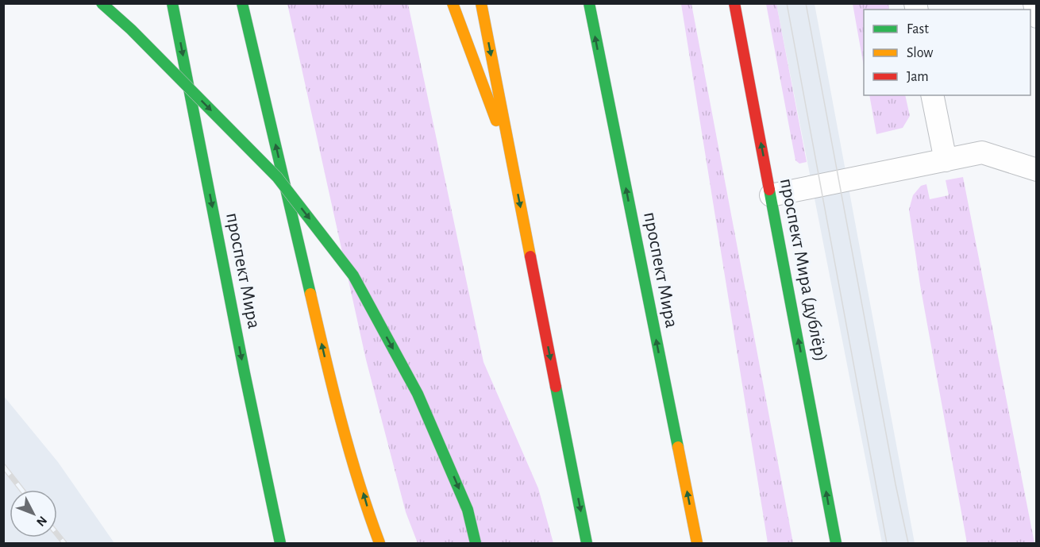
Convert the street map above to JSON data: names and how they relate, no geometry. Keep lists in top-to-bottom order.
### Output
{
  "streets": {
    "main road": ["проспект Мира", "проспект Мира (дублёр)"]
  },
  "one_way": ["проспект Мира (дублёр)"],
  "legend": ["Fast", "Slow", "Jam"],
  "north": "bottom right"
}
